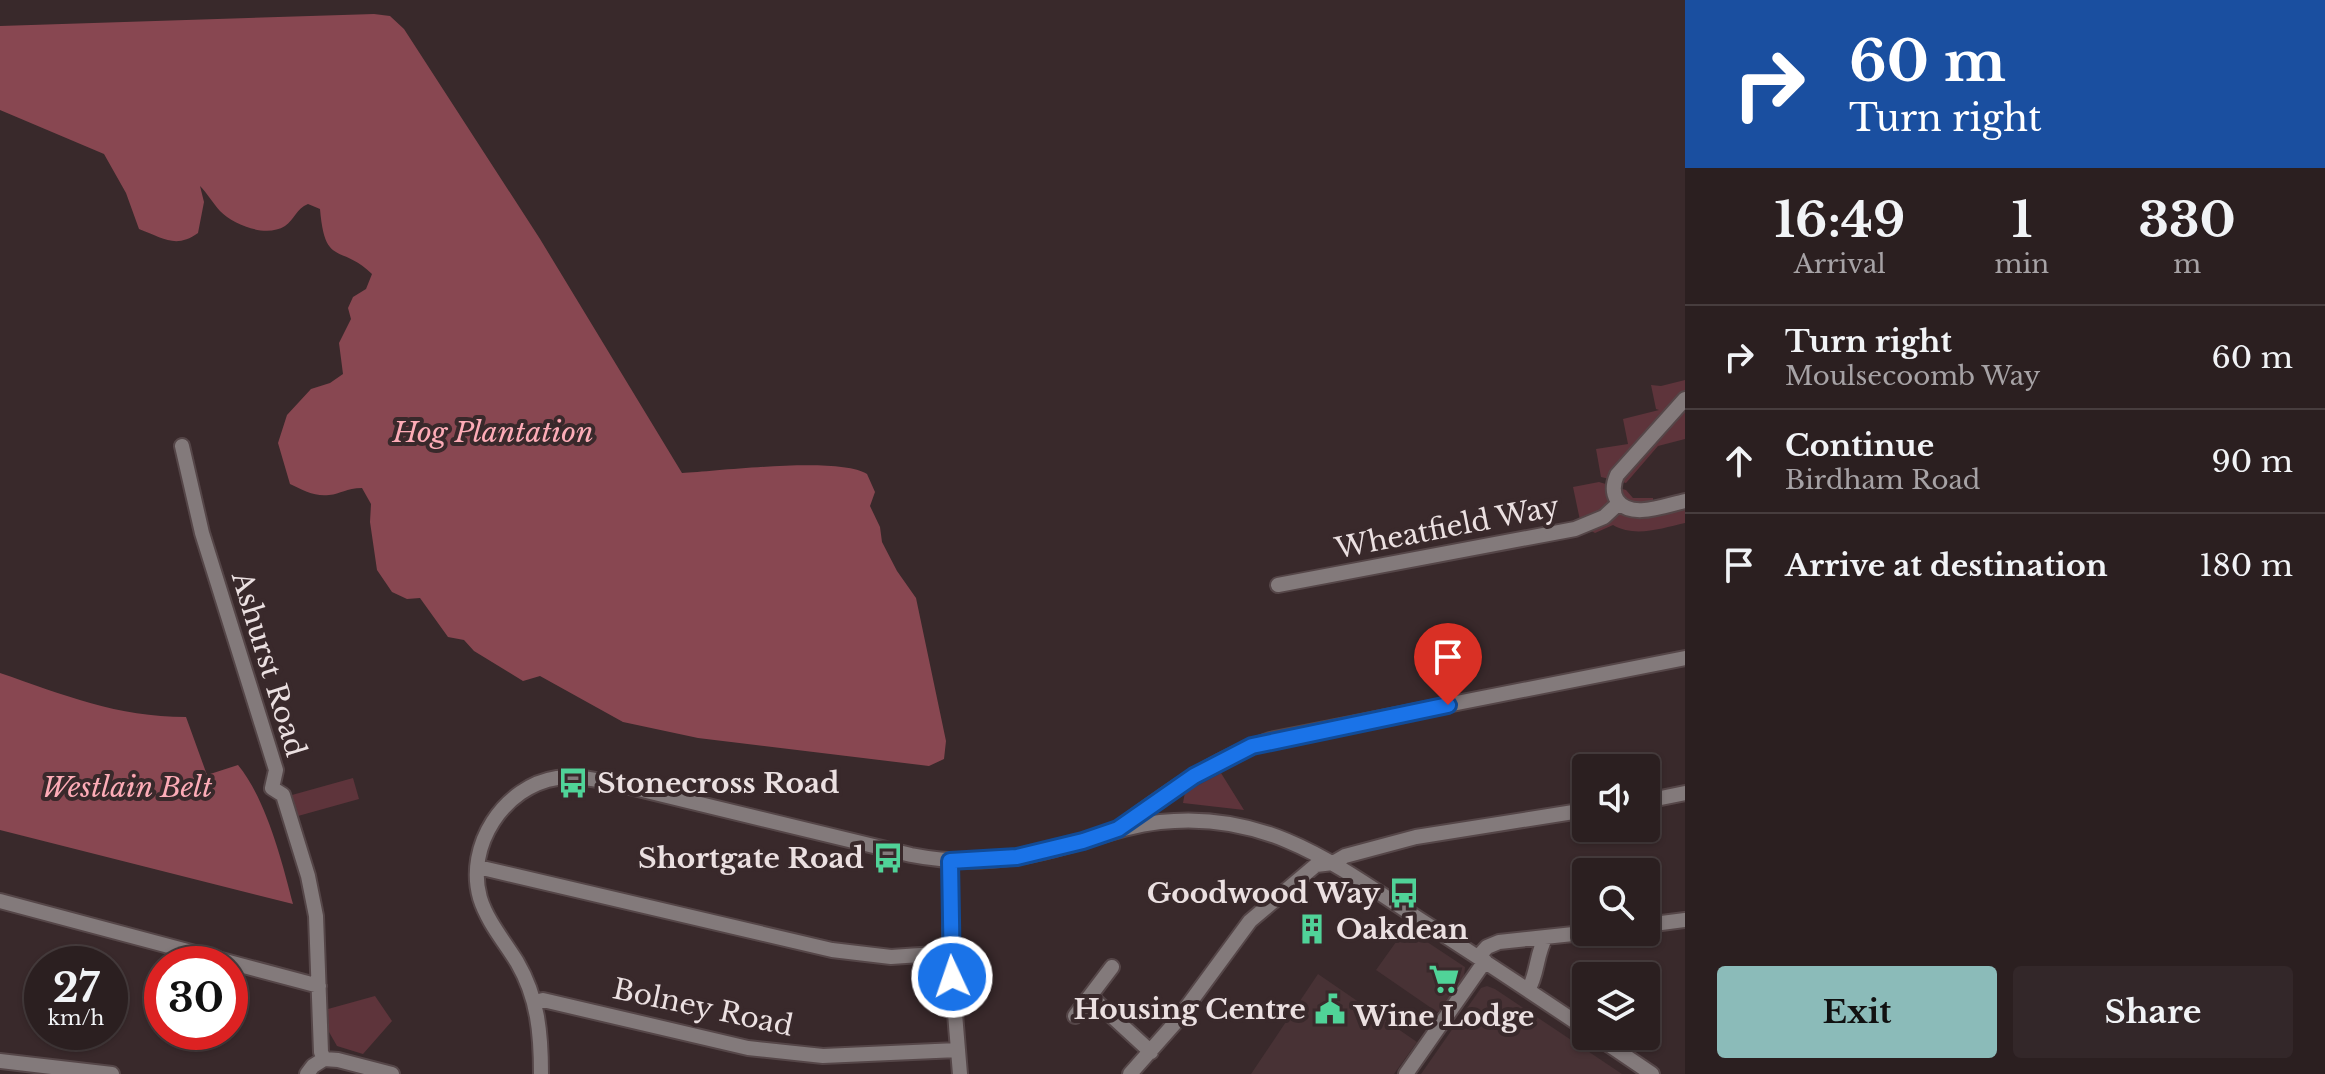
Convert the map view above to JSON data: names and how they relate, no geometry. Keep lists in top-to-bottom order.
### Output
{
  "streets": {
    "street": ["Wheatfield Way", "Ashurst Road", "Bolney Road"]
  },
  "parks": ["Hog Plantation", "Westlain Belt"],
  "places": {
    "bus stop": ["Stonecross Road", "Shortgate Road", "Goodwood Way"],
    "building": ["Oakdean"],
    "supermarket": ["Wine Lodge"],
    "public building": ["Housing Centre"]
  },
  "page": {
    "turn": ["60 m", "Turn right"],
    "eta": [
      "16:49",
      "Arrival",
      "1",
      "min",
      "330",
      "m"
    ],
    "list": [
      {
        "name": "Turn right",
        "note": "Moulsecoomb Way",
        "value": "60 m"
      },
      {
        "name": "Continue",
        "note": "Birdham Road",
        "value": "90 m"
      },
      {
        "name": "Arrive at destination",
        "value": "180 m"
      }
    ],
    "speed": "27 km/h",
    "limit": "30",
    "buttons": ["Exit", "Share"]
  }
}
